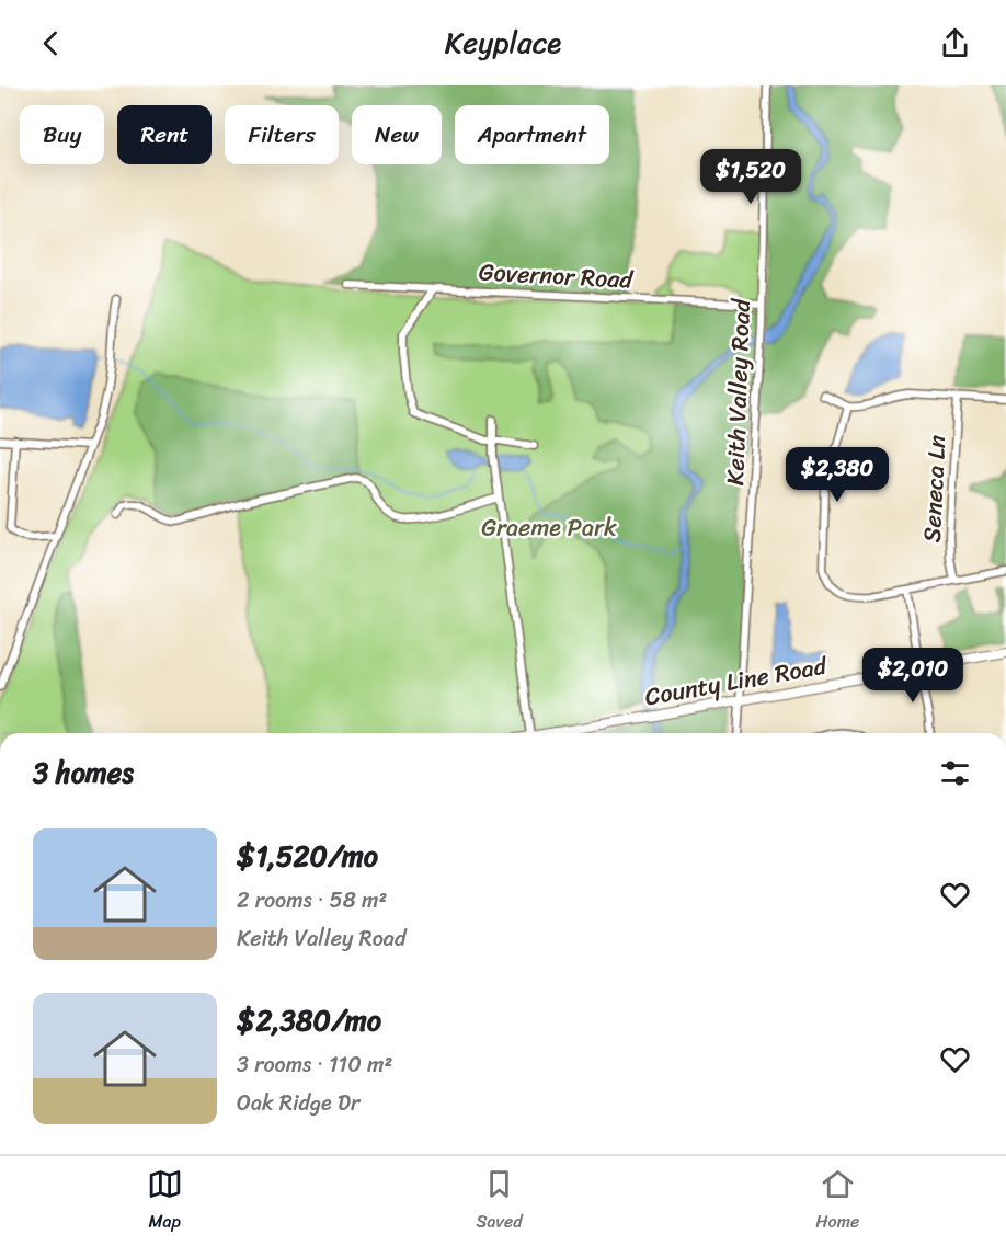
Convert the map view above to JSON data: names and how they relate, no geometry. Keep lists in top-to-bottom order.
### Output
{
  "streets": {
    "main road": ["County Line Road"],
    "street": ["Governor Road", "Keith Valley Road", "Seneca Ln"]
  },
  "crossings": [
    ["Governor Road", "Keith Valley Road"],
    ["Keith Valley Road", "County Line Road"]
  ],
  "parks": ["Graeme Park"],
  "page": {
    "header": "Keyplace",
    "chip": [
      "Buy",
      "Rent",
      "Filters",
      "New",
      "Apartment"
    ],
    "price": ["$1,520", "$2,380", "$2,010"],
    "heading": "3 homes",
    "list": [
      {
        "name": "$1,520/mo",
        "note": "2 rooms · 58 m² · Keith Valley Road"
      },
      {
        "name": "$2,380/mo",
        "note": "3 rooms · 110 m² · Oak Ridge Dr"
      }
    ],
    "tabs": ["Map", "Saved", "Home"]
  }
}
